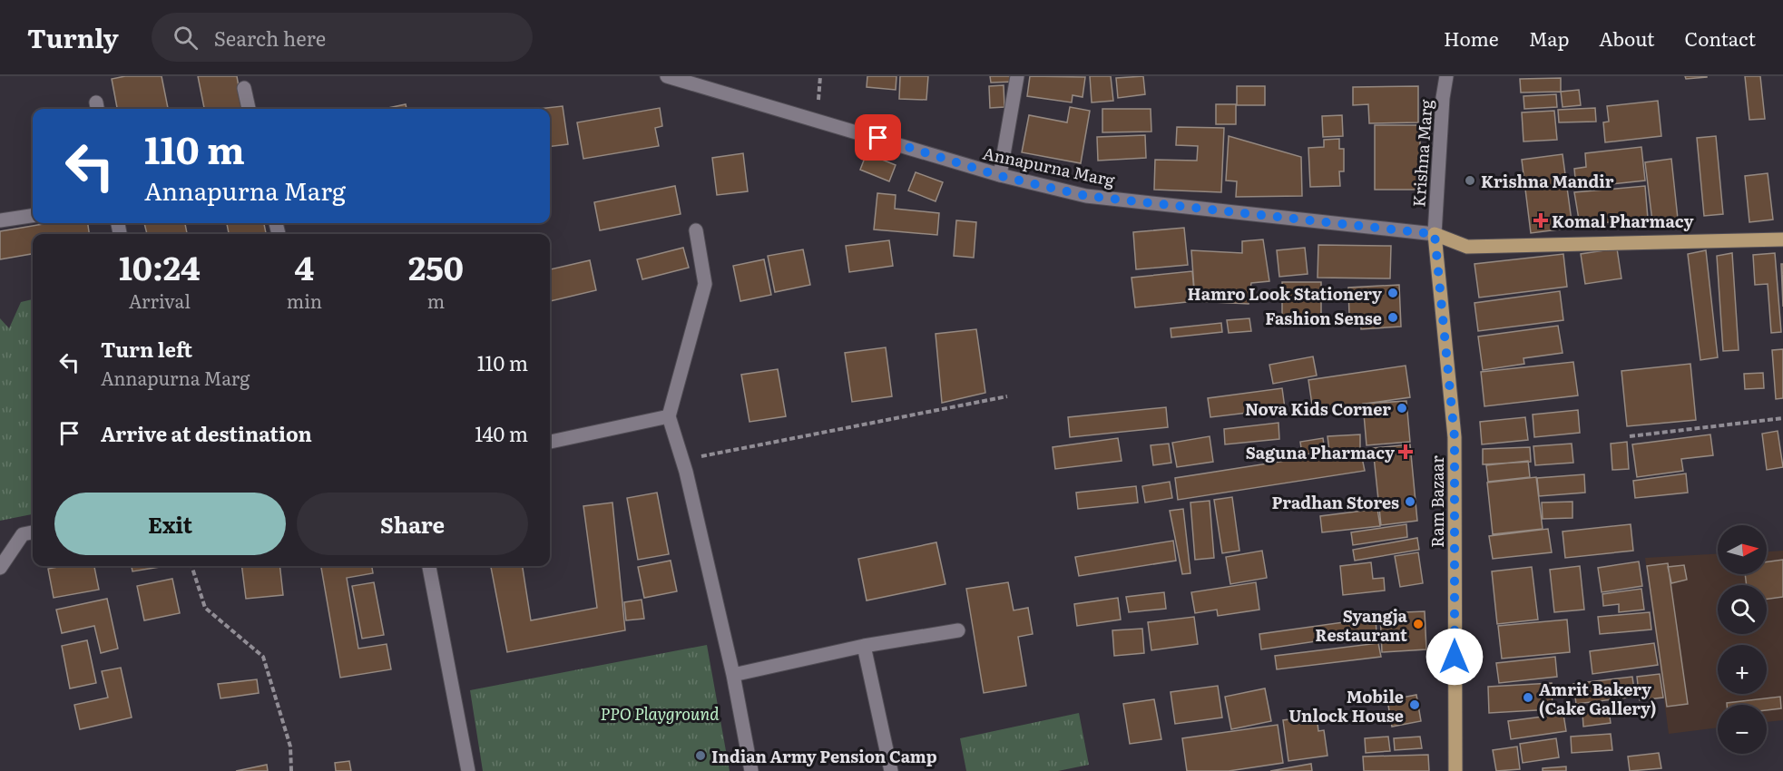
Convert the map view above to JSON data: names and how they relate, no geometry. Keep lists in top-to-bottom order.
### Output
{
  "streets": {
    "main road": ["Krishna Marg", "Annapurna Marg", "Ram Bazaar"]
  },
  "crossings": [
    ["Krishna Marg", "Annapurna Marg"],
    ["Krishna Marg", "Ram Bazaar"],
    ["Annapurna Marg", "Ram Bazaar"]
  ],
  "parks": ["PPO Playground"],
  "places": {
    "other": [
      "Krishna Mandir",
      "Hamro Look Stationery",
      "Fashion Sense",
      "Nova Kids Corner",
      "Pradhan Stores",
      "Syangja Restaurant",
      "Amrit Bakery (Cake Gallery)",
      "Mobile Unlock House",
      "Indian Army Pension Camp"
    ],
    "health": ["Komal Pharmacy", "Saguna Pharmacy"]
  },
  "north": "right",
  "page": {
    "header": "Turnly",
    "search": "Search here",
    "nav": [
      "Home",
      "Map",
      "About",
      "Contact"
    ],
    "turn": ["110 m", "Annapurna Marg"],
    "eta": [
      "10:24",
      "Arrival",
      "4",
      "min",
      "250",
      "m"
    ],
    "list": [
      {
        "name": "Turn left",
        "note": "Annapurna Marg",
        "value": "110 m"
      },
      {
        "name": "Arrive at destination",
        "value": "140 m"
      }
    ],
    "buttons": ["Exit", "Share"],
    "map_buttons": ["+", "−"]
  }
}
